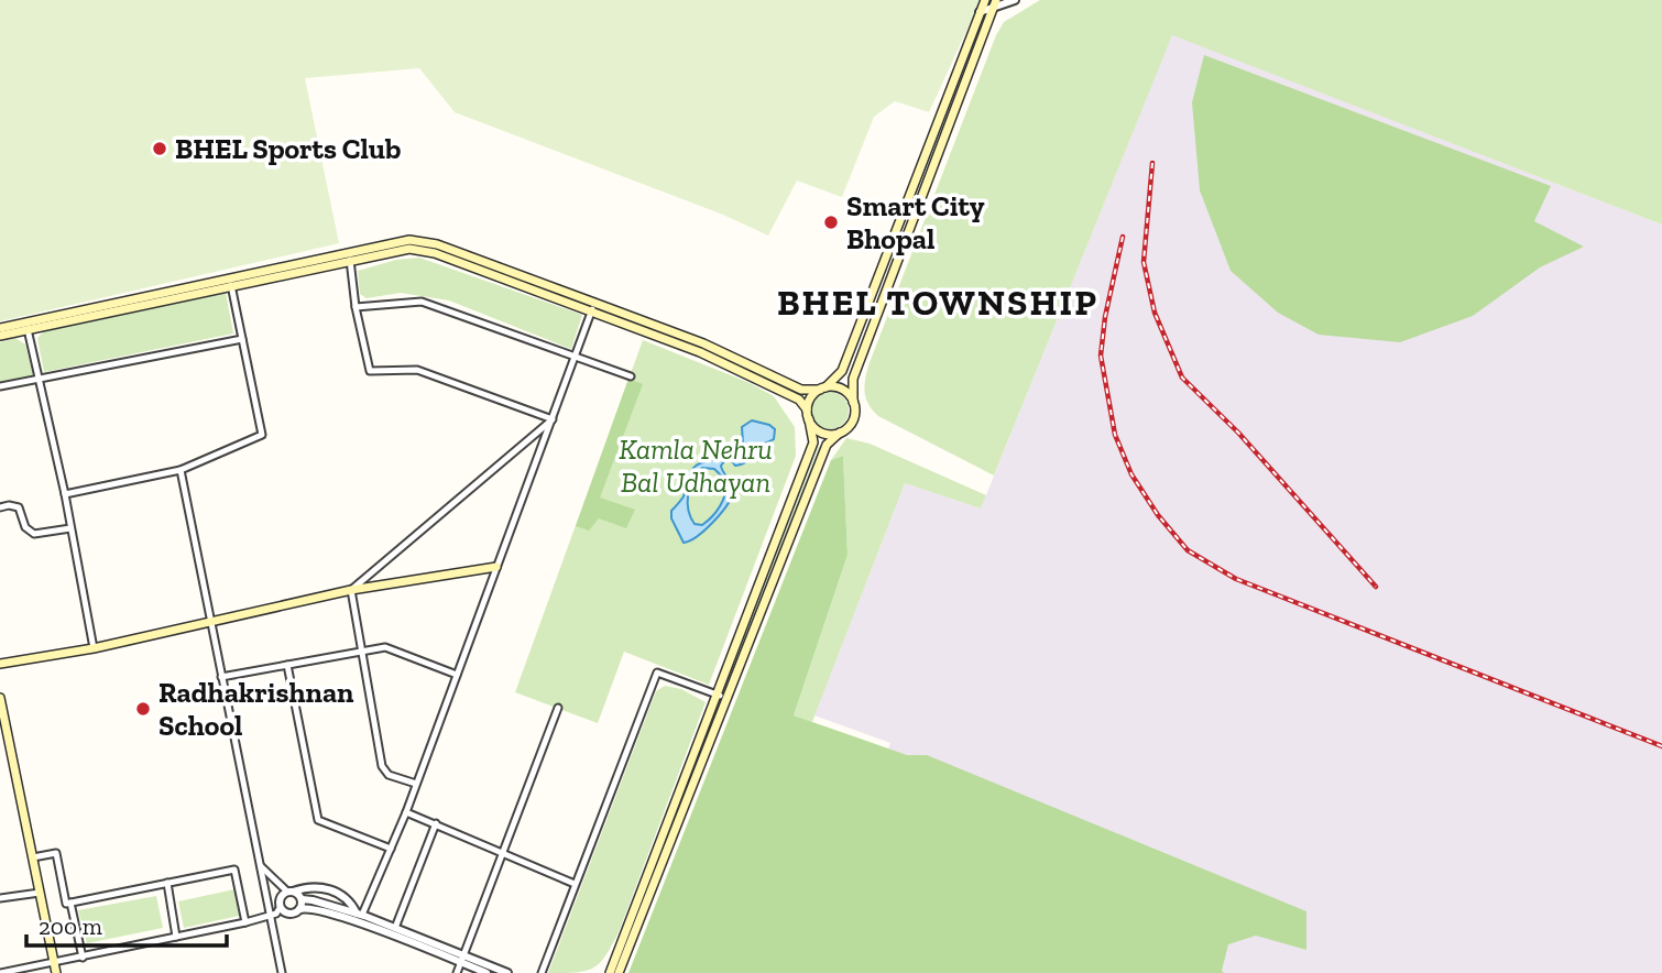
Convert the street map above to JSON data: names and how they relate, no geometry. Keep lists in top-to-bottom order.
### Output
{
  "districts": ["BHEL TOWNSHIP"],
  "parks": ["Kamla Nehru Bal Udhayan"],
  "places": ["BHEL Sports Club", "Smart City Bhopal", "Radhakrishnan School"],
  "scale_bar": "200 m"
}
